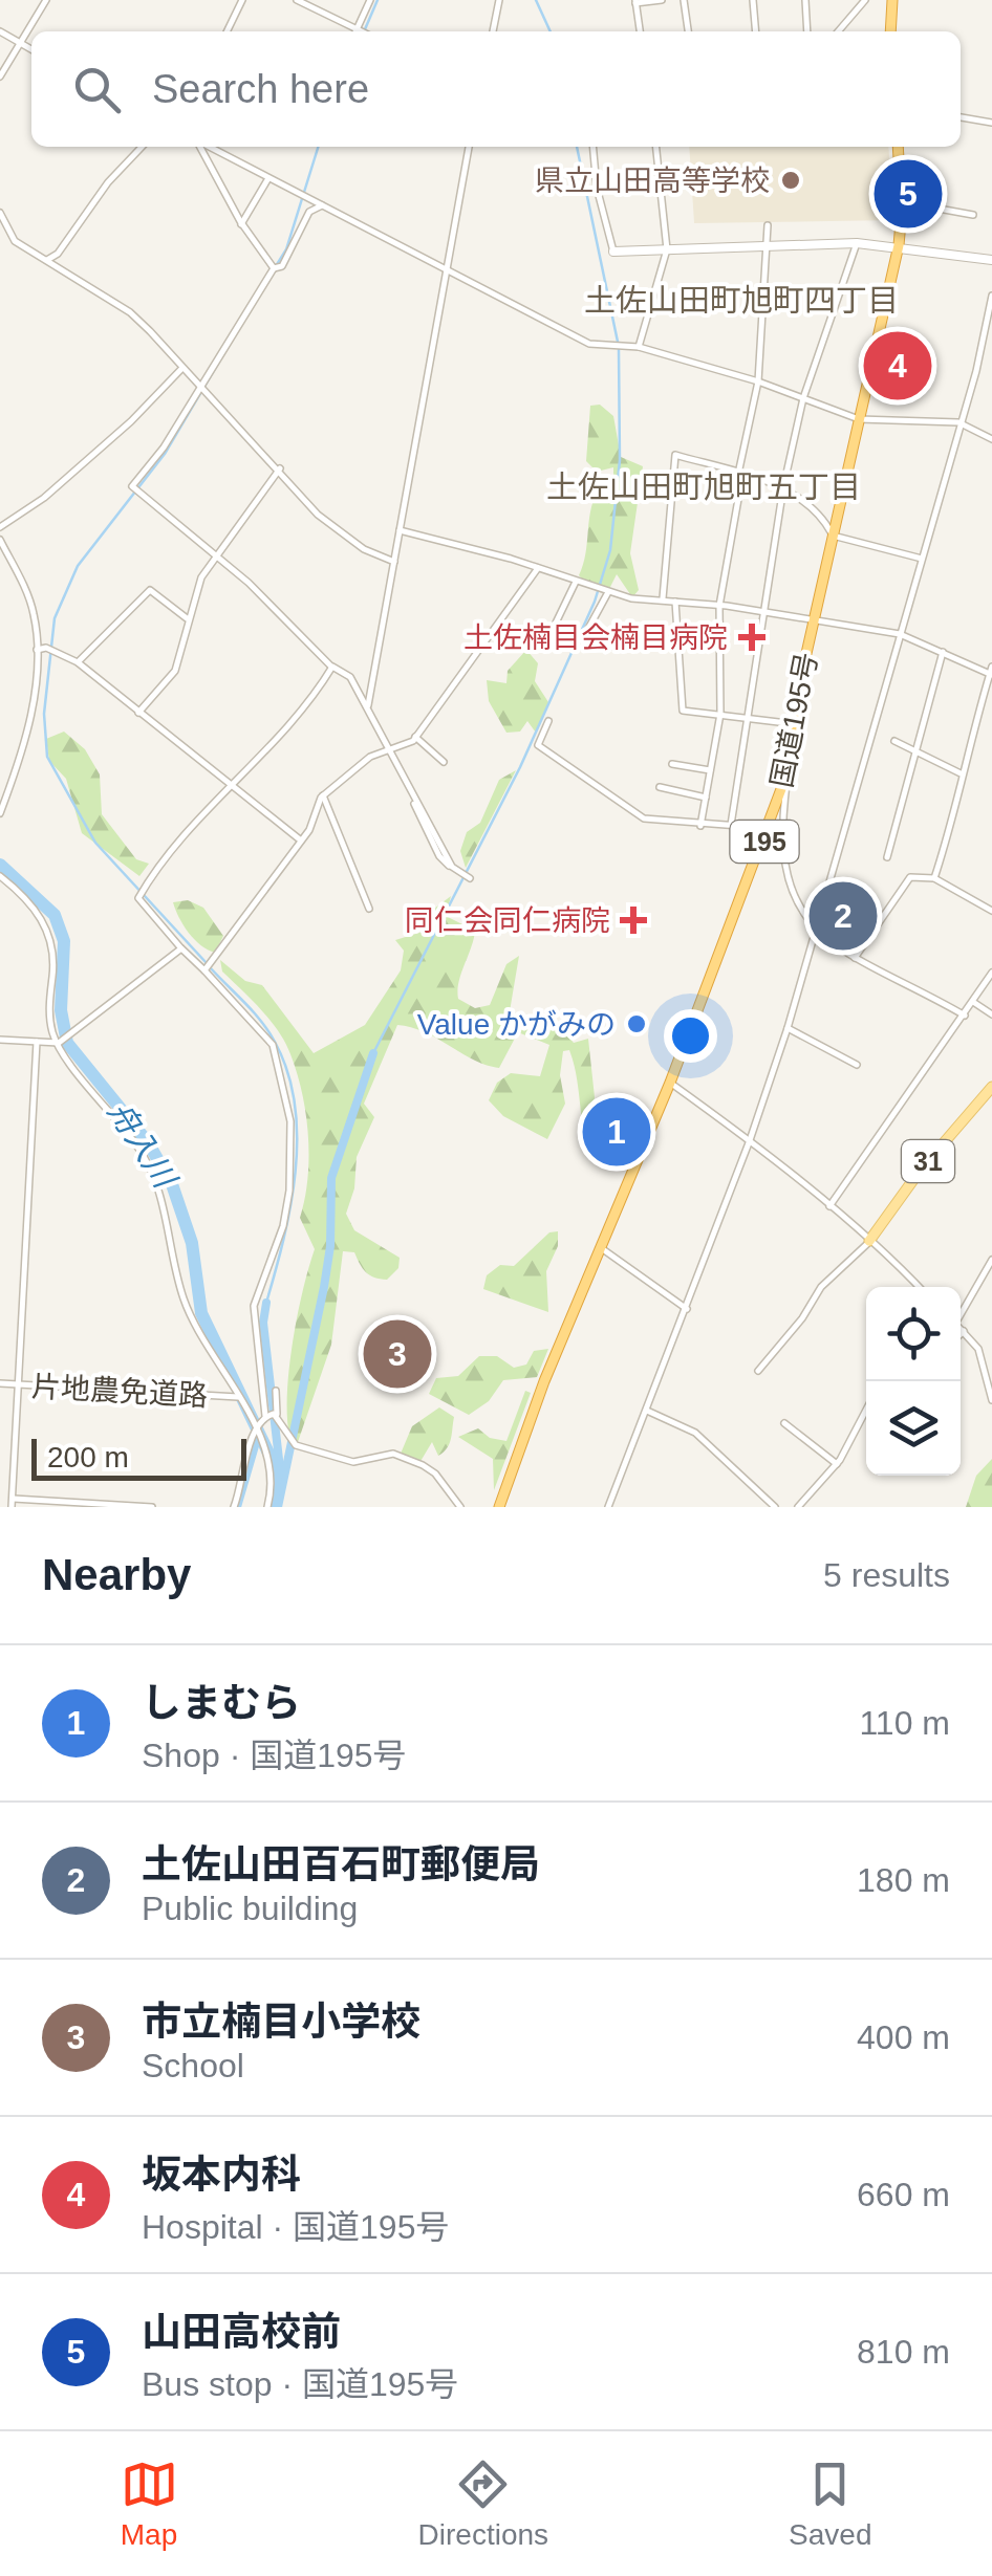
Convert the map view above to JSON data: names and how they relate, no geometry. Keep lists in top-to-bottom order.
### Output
{
  "streets": {
    "highway": ["国道195号", "195"],
    "main road": ["31"],
    "street": ["片地農免道路"]
  },
  "districts": ["土佐山田町旭町四丁目", "土佐山田町旭町五丁目"],
  "water": ["舟入川"],
  "places": {
    "other": ["県立山田高等学校", "Value かがみの"],
    "health": ["土佐楠目会楠目病院", "同仁会同仁病院"]
  },
  "scale_bar": "200 m",
  "page": {
    "search": "Search here",
    "pins": [
      "5",
      "4",
      "2",
      "1",
      "3"
    ],
    "scale": "200 m",
    "heading": ["Nearby", "5 results"],
    "list": [
      {
        "mark": "1",
        "name": "しまむら",
        "note": "Shop · 国道195号",
        "value": "110 m"
      },
      {
        "mark": "2",
        "name": "土佐山田百石町郵便局",
        "note": "Public building",
        "value": "180 m"
      },
      {
        "mark": "3",
        "name": "市立楠目小学校",
        "note": "School",
        "value": "400 m"
      },
      {
        "mark": "4",
        "name": "坂本内科",
        "note": "Hospital · 国道195号",
        "value": "660 m"
      },
      {
        "mark": "5",
        "name": "山田高校前",
        "note": "Bus stop · 国道195号",
        "value": "810 m"
      }
    ],
    "nav": ["Map", "Directions", "Saved"]
  }
}
